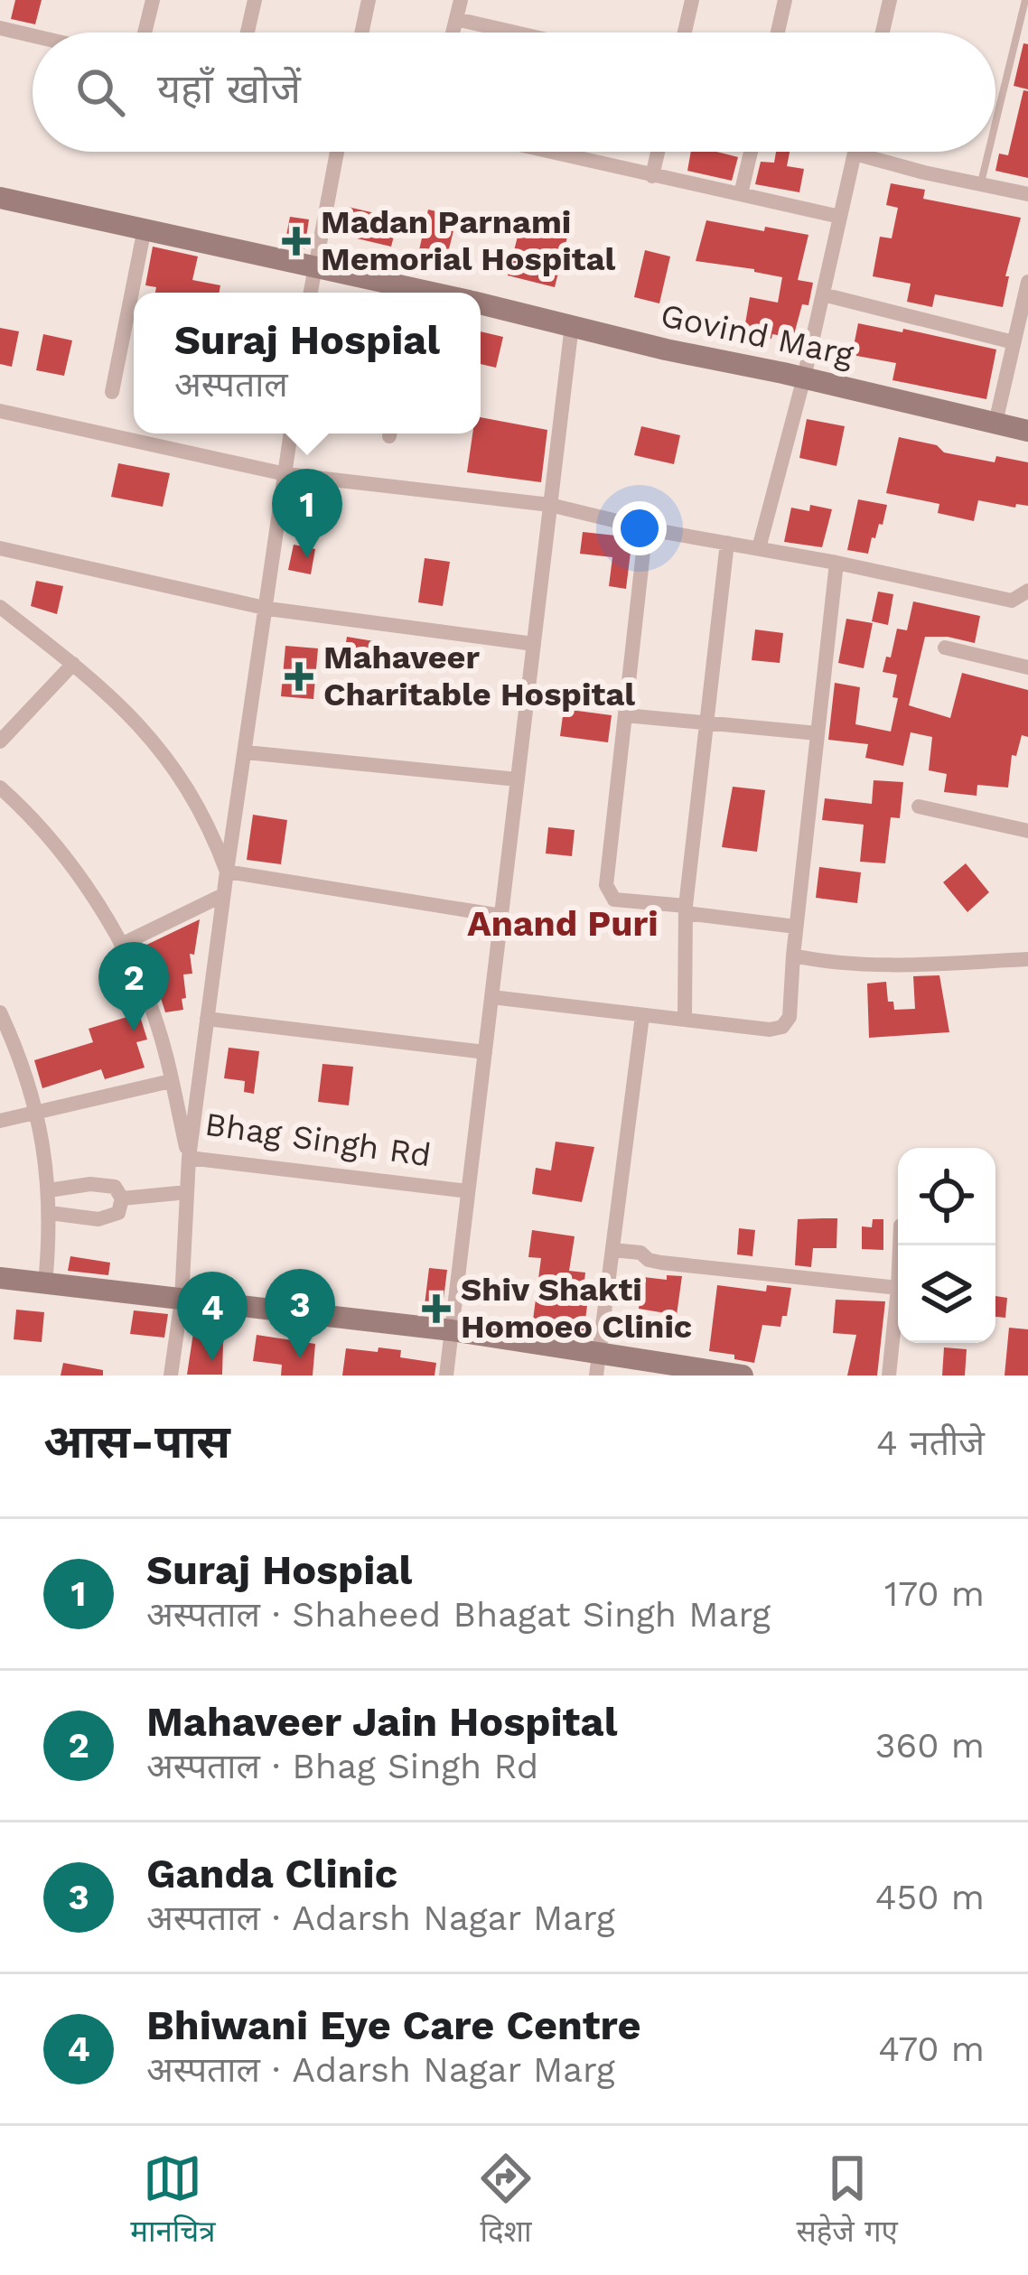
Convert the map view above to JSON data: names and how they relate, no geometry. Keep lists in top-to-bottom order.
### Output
{
  "streets": {
    "street": ["Govind Marg", "Bhag Singh Rd"]
  },
  "districts": ["Anand Puri"],
  "places": {
    "health": ["Madan Parnami Memorial Hospital", "Mahaveer Charitable Hospital", "Shiv Shakti Homoeo Clinic"]
  },
  "page": {
    "search": "यहाँ खोजें",
    "popup": ["Suraj Hospial", "अस्पताल"],
    "pins": [
      "1",
      "2",
      "3",
      "4"
    ],
    "heading": ["आस-पास", "4 नतीजे"],
    "list": [
      {
        "mark": "1",
        "name": "Suraj Hospial",
        "note": "अस्पताल · Shaheed Bhagat Singh Marg",
        "value": "170 m"
      },
      {
        "mark": "2",
        "name": "Mahaveer Jain Hospital",
        "note": "अस्पताल · Bhag Singh Rd",
        "value": "360 m"
      },
      {
        "mark": "3",
        "name": "Ganda Clinic",
        "note": "अस्पताल · Adarsh Nagar Marg",
        "value": "450 m"
      },
      {
        "mark": "4",
        "name": "Bhiwani Eye Care Centre",
        "note": "अस्पताल · Adarsh Nagar Marg",
        "value": "470 m"
      }
    ],
    "nav": ["मानचित्र", "दिशा", "सहेजे गए"]
  }
}
